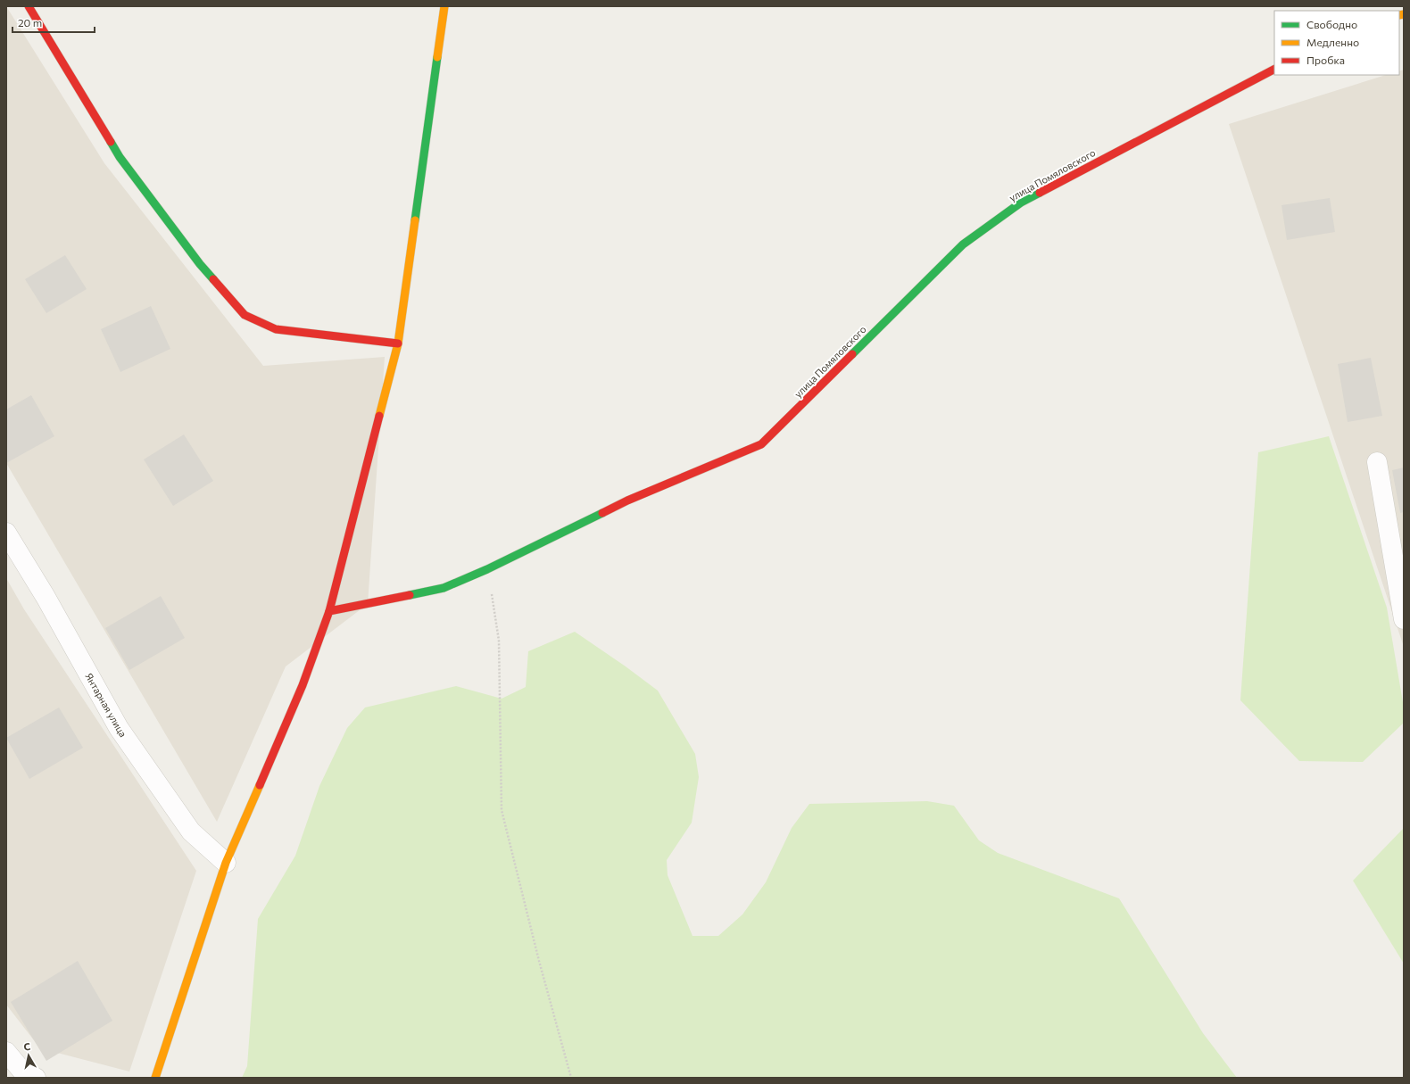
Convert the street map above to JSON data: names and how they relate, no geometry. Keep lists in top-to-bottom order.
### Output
{
  "streets": {
    "street": ["улица Помяловского", "Янтарная улица"]
  },
  "legend": ["Свободно", "Медленно", "Пробка"],
  "scale_bar": "20 m",
  "north": "top"
}
